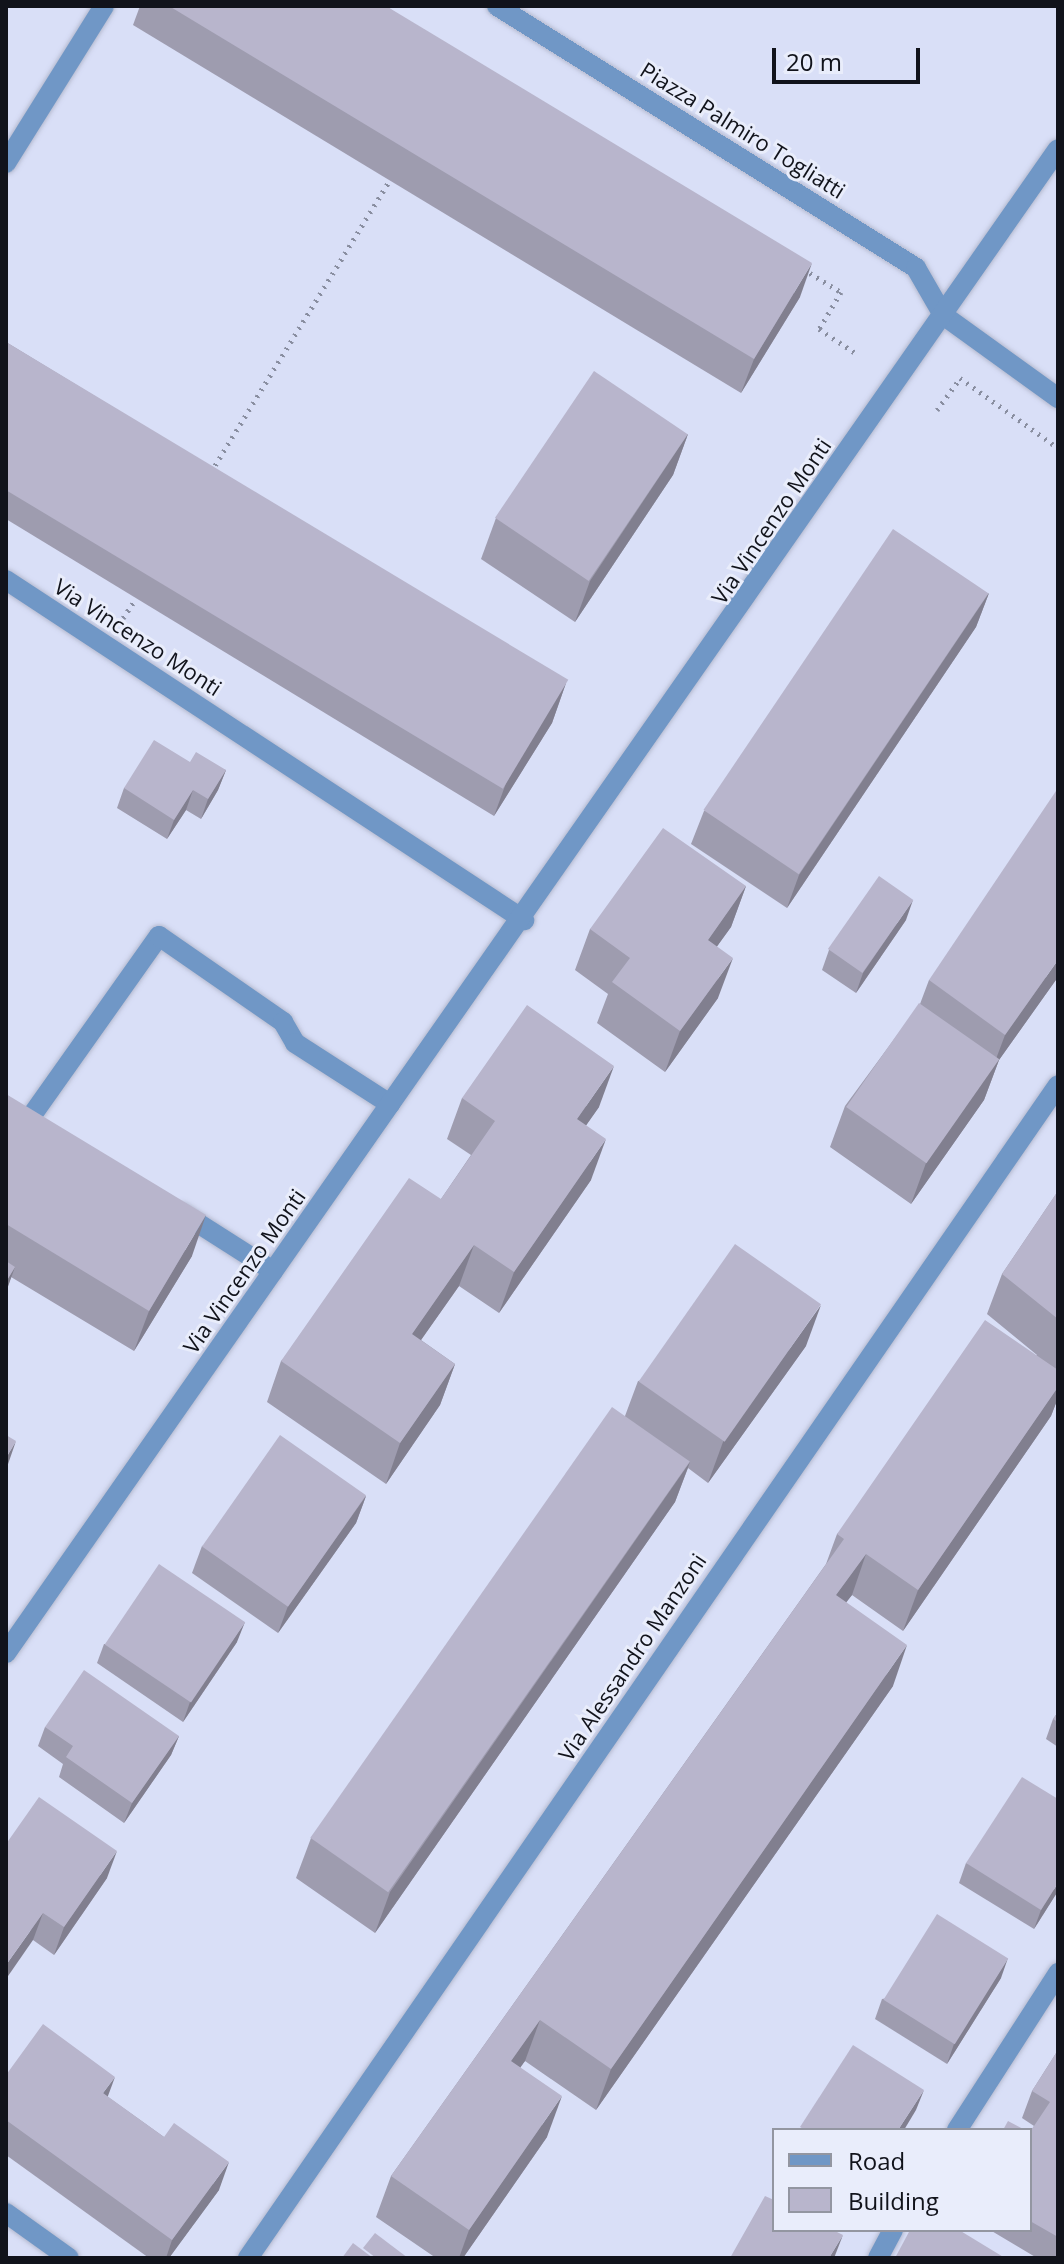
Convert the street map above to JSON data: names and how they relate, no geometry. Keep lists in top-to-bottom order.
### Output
{
  "streets": {
    "street": ["Piazza Palmiro Togliatti", "Via Vincenzo Monti", "Via Alessandro Manzoni"]
  },
  "crossings": [
    ["Piazza Palmiro Togliatti", "Via Vincenzo Monti"]
  ],
  "legend": ["Road", "Building"],
  "scale_bar": "20 m"
}
